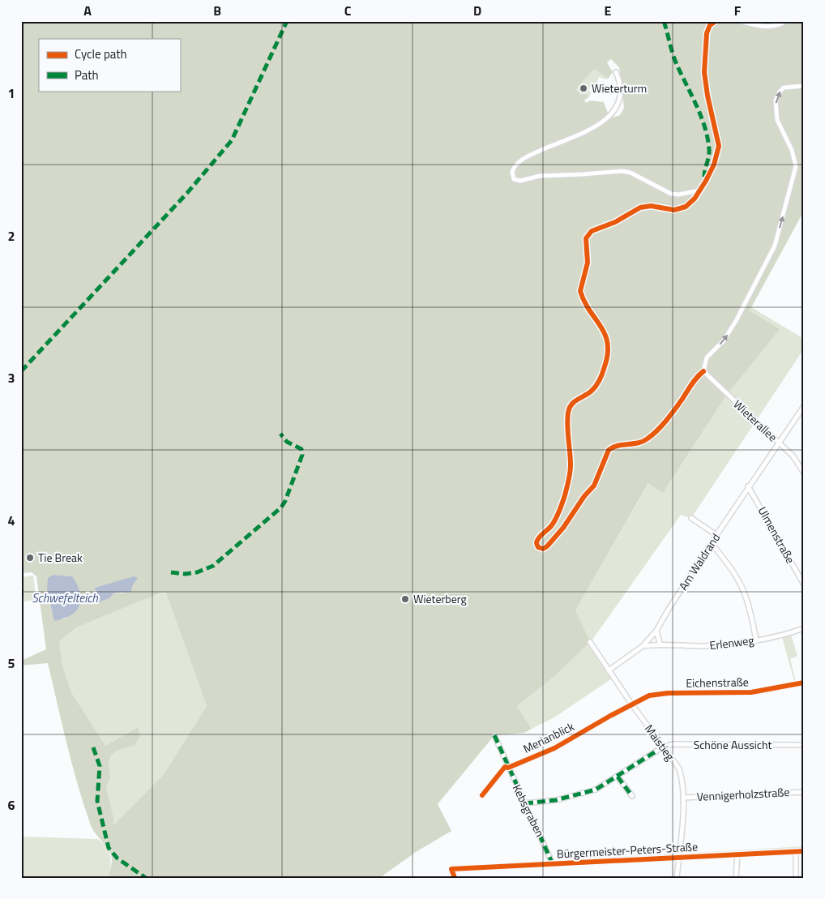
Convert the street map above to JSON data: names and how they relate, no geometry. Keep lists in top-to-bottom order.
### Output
{
  "streets": {
    "street": [
      "Wieterallee",
      "Ulmenstraße",
      "Am Waldrand",
      "Erlenweg",
      "Eichenstraße",
      "Merianblick",
      "Maistieg",
      "Schöne Aussicht",
      "Vennigerholzstraße",
      "Kebsgraben",
      "Bürgermeister-Peters-Straße"
    ]
  },
  "crossings": [
    ["Wieterallee", "Am Waldrand"],
    ["Ulmenstraße", "Am Waldrand"],
    ["Am Waldrand", "Erlenweg"],
    ["Am Waldrand", "Maistieg"],
    ["Eichenstraße", "Merianblick"],
    ["Eichenstraße", "Maistieg"],
    ["Merianblick", "Maistieg"],
    ["Merianblick", "Kebsgraben"],
    ["Maistieg", "Schöne Aussicht"],
    ["Maistieg", "Vennigerholzstraße"],
    ["Maistieg", "Bürgermeister-Peters-Straße"],
    ["Kebsgraben", "Bürgermeister-Peters-Straße"]
  ],
  "water": ["Schwefelteich"],
  "places": ["Wieterturm", "Tie Break", "Wieterberg"],
  "legend": ["Cycle path", "Path"],
  "grid": {
    "columns": [
      "A",
      "B",
      "C",
      "D",
      "E",
      "F"
    ],
    "rows": [
      "1",
      "2",
      "3",
      "4",
      "5",
      "6"
    ]
  }
}
